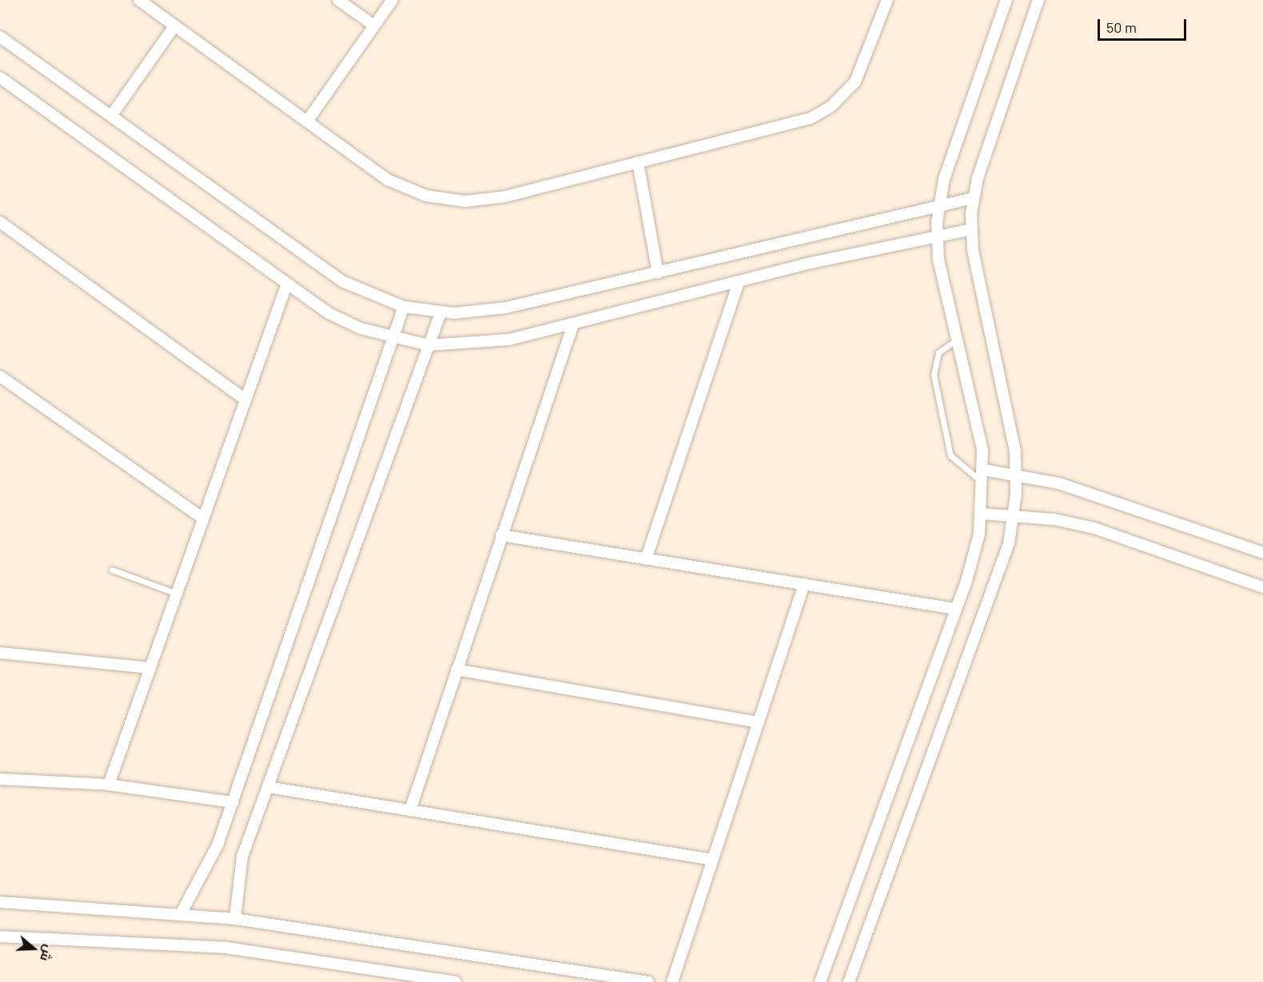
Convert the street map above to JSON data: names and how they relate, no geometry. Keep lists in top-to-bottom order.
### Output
{
  "scale_bar": "50 m",
  "north": "right"
}
